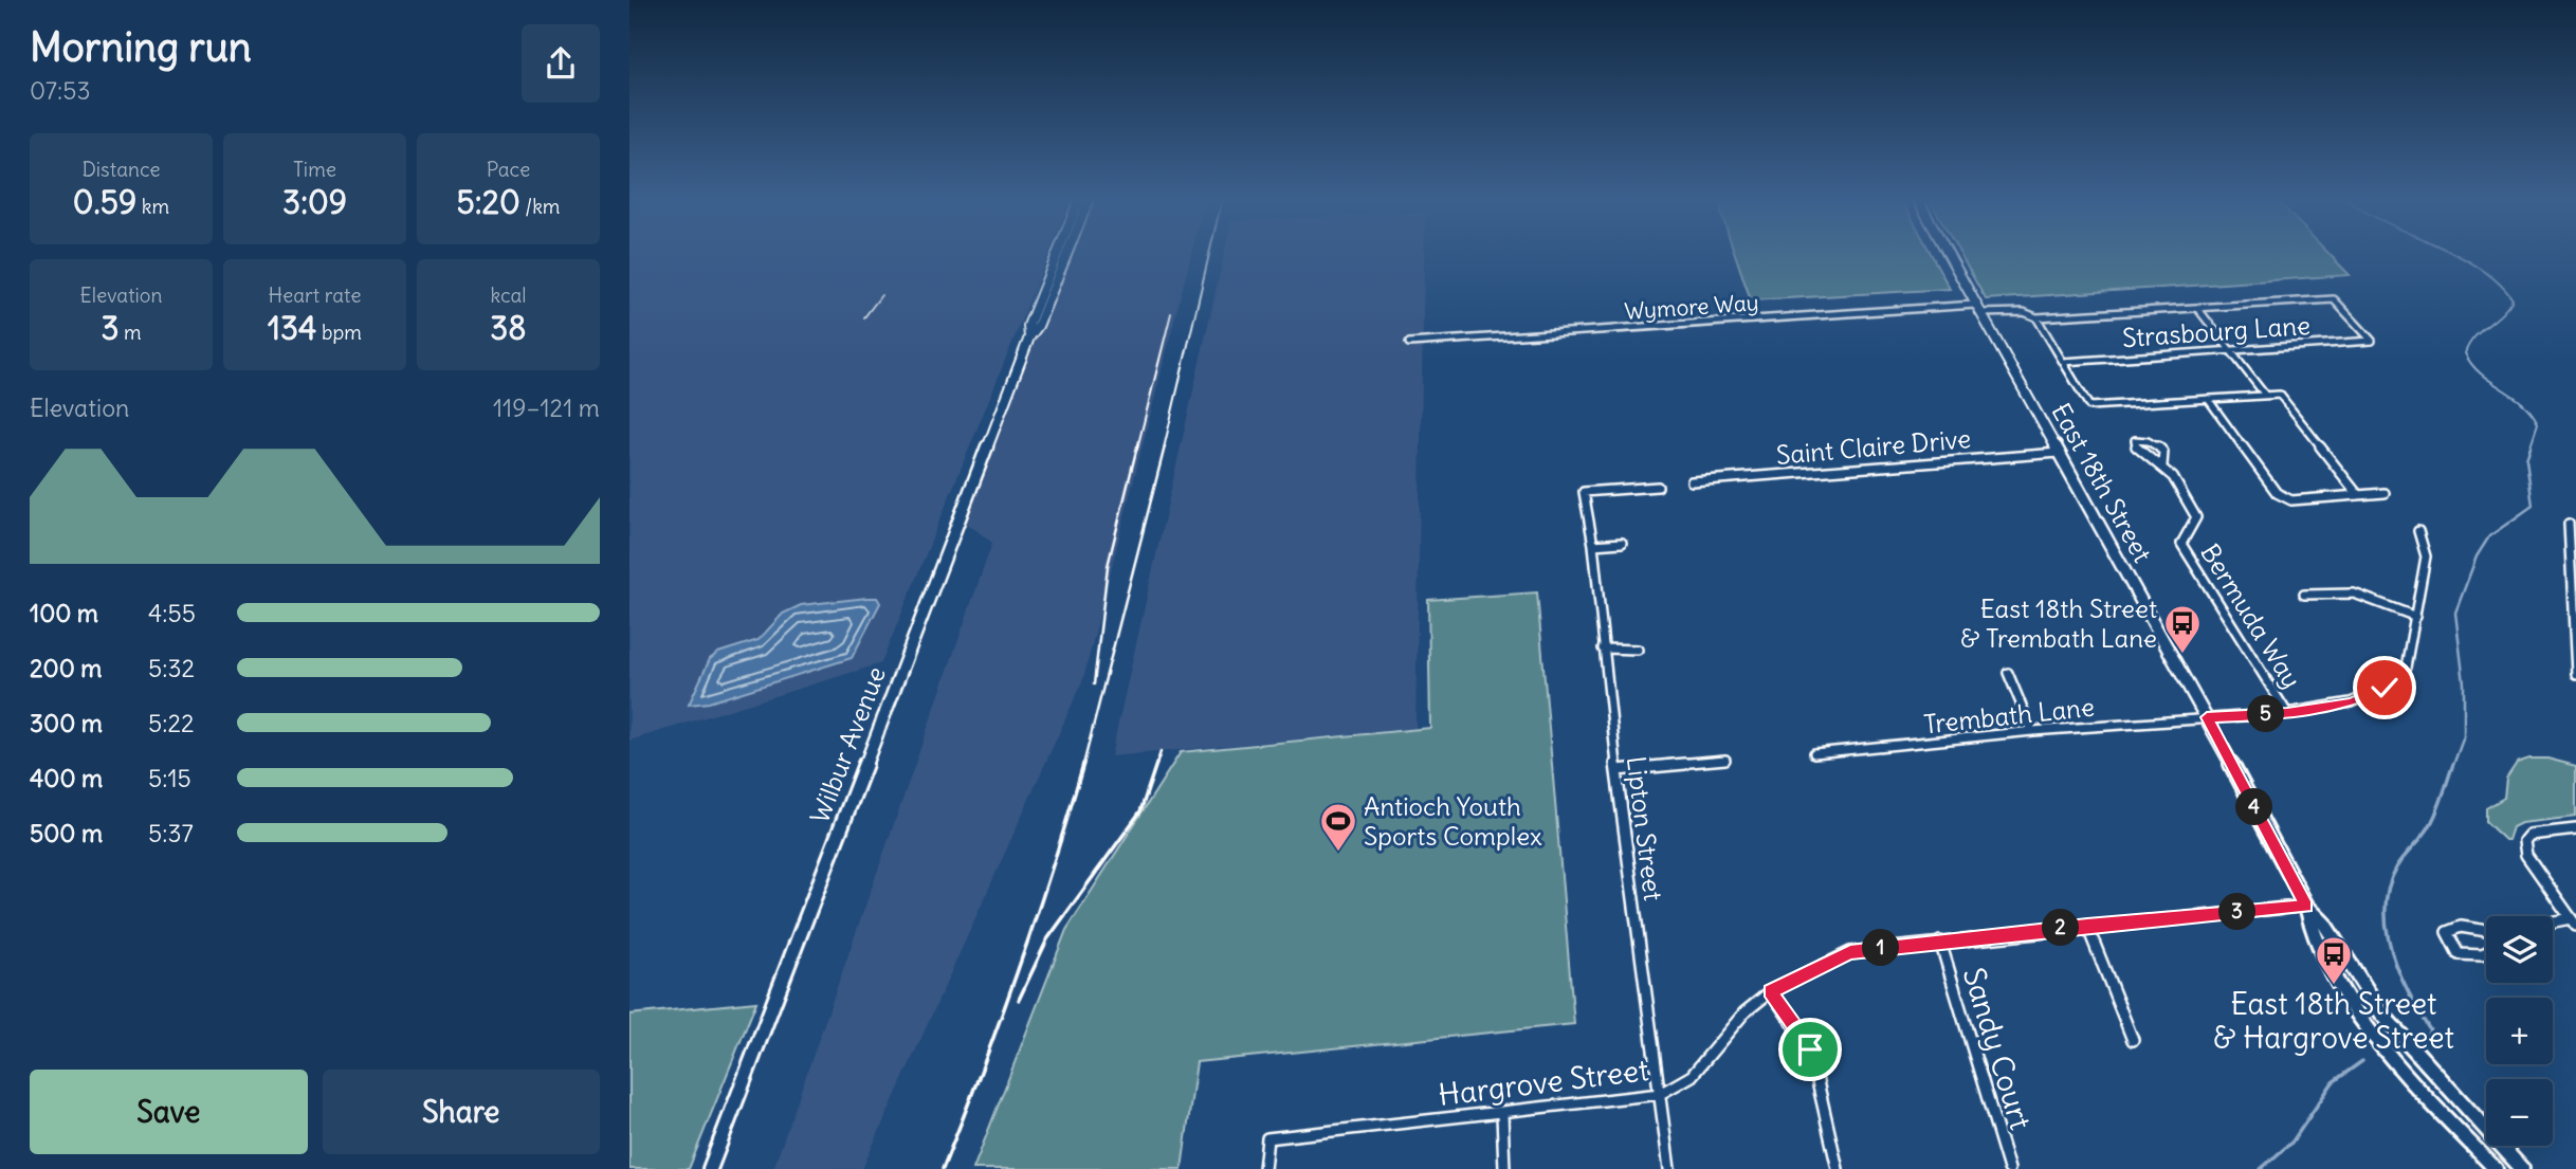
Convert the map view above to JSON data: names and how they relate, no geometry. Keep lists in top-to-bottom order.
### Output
{
  "streets": {
    "main road": ["East 18th Street", "Wilbur Avenue"],
    "street": [
      "Wymore Way",
      "Strasbourg Lane",
      "Saint Claire Drive",
      "Bermuda Way",
      "Trembath Lane",
      "Lipton Street",
      "Sandy Court",
      "Hargrove Street"
    ]
  },
  "crossings": [
    ["Wymore Way", "Strasbourg Lane"],
    ["Wymore Way", "East 18th Street"],
    ["Saint Claire Drive", "East 18th Street"],
    ["East 18th Street", "Trembath Lane"],
    ["East 18th Street", "Hargrove Street"],
    ["Bermuda Way", "Trembath Lane"],
    ["Lipton Street", "Hargrove Street"],
    ["Sandy Court", "Hargrove Street"]
  ],
  "places": {
    "bus stop": ["East 18th Street & Trembath Lane", "East 18th Street & Hargrove Street"],
    "sports": ["Antioch Youth Sports Complex"]
  },
  "page": {
    "heading": ["Morning run", "07:53"],
    "stats": [
      ["Distance", "0.59 km"],
      ["Time", "3:09"],
      ["Pace", "5:20 /km"],
      ["Elevation", "3 m"],
      ["Heart rate", "134 bpm"],
      ["kcal", "38"]
    ],
    "chart": ["Elevation", "119–121 m"],
    "list": [
      {
        "name": "100 m",
        "note": "4:55"
      },
      {
        "name": "200 m",
        "note": "5:32"
      },
      {
        "name": "300 m",
        "note": "5:22"
      },
      {
        "name": "400 m",
        "note": "5:15"
      },
      {
        "name": "500 m",
        "note": "5:37"
      }
    ],
    "pins": [
      "5",
      "4",
      "3",
      "2",
      "1"
    ],
    "map_buttons": ["+", "−"],
    "buttons": ["Save", "Share"]
  }
}
